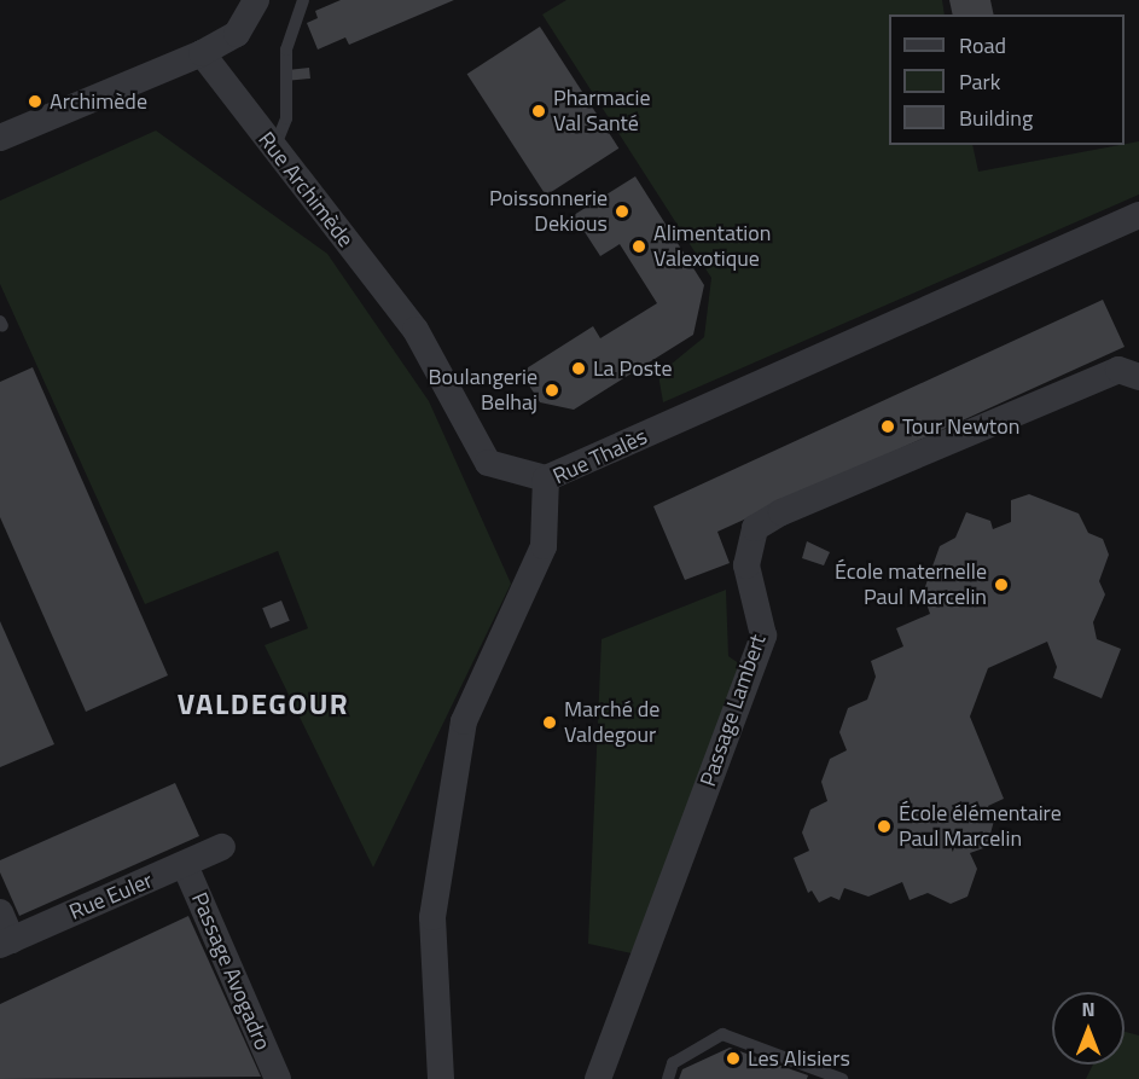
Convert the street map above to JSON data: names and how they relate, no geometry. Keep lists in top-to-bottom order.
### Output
{
  "streets": {
    "street": [
      "Rue Archimède",
      "Rue Thalès",
      "Passage Lambert",
      "Rue Euler",
      "Passage Avogadro"
    ]
  },
  "crossings": [
    ["Rue Archimède", "Rue Thalès"],
    ["Rue Euler", "Passage Avogadro"]
  ],
  "districts": ["VALDEGOUR"],
  "places": [
    "Archimède",
    "Pharmacie Val Santé",
    "Poissonnerie Dekious",
    "Alimentation Valexotique",
    "La Poste",
    "Boulangerie Belhaj",
    "Tour Newton",
    "École maternelle Paul Marcelin",
    "Marché de Valdegour",
    "École élémentaire Paul Marcelin",
    "Les Alisiers"
  ],
  "legend": ["Road", "Park", "Building"],
  "north": "top"
}
